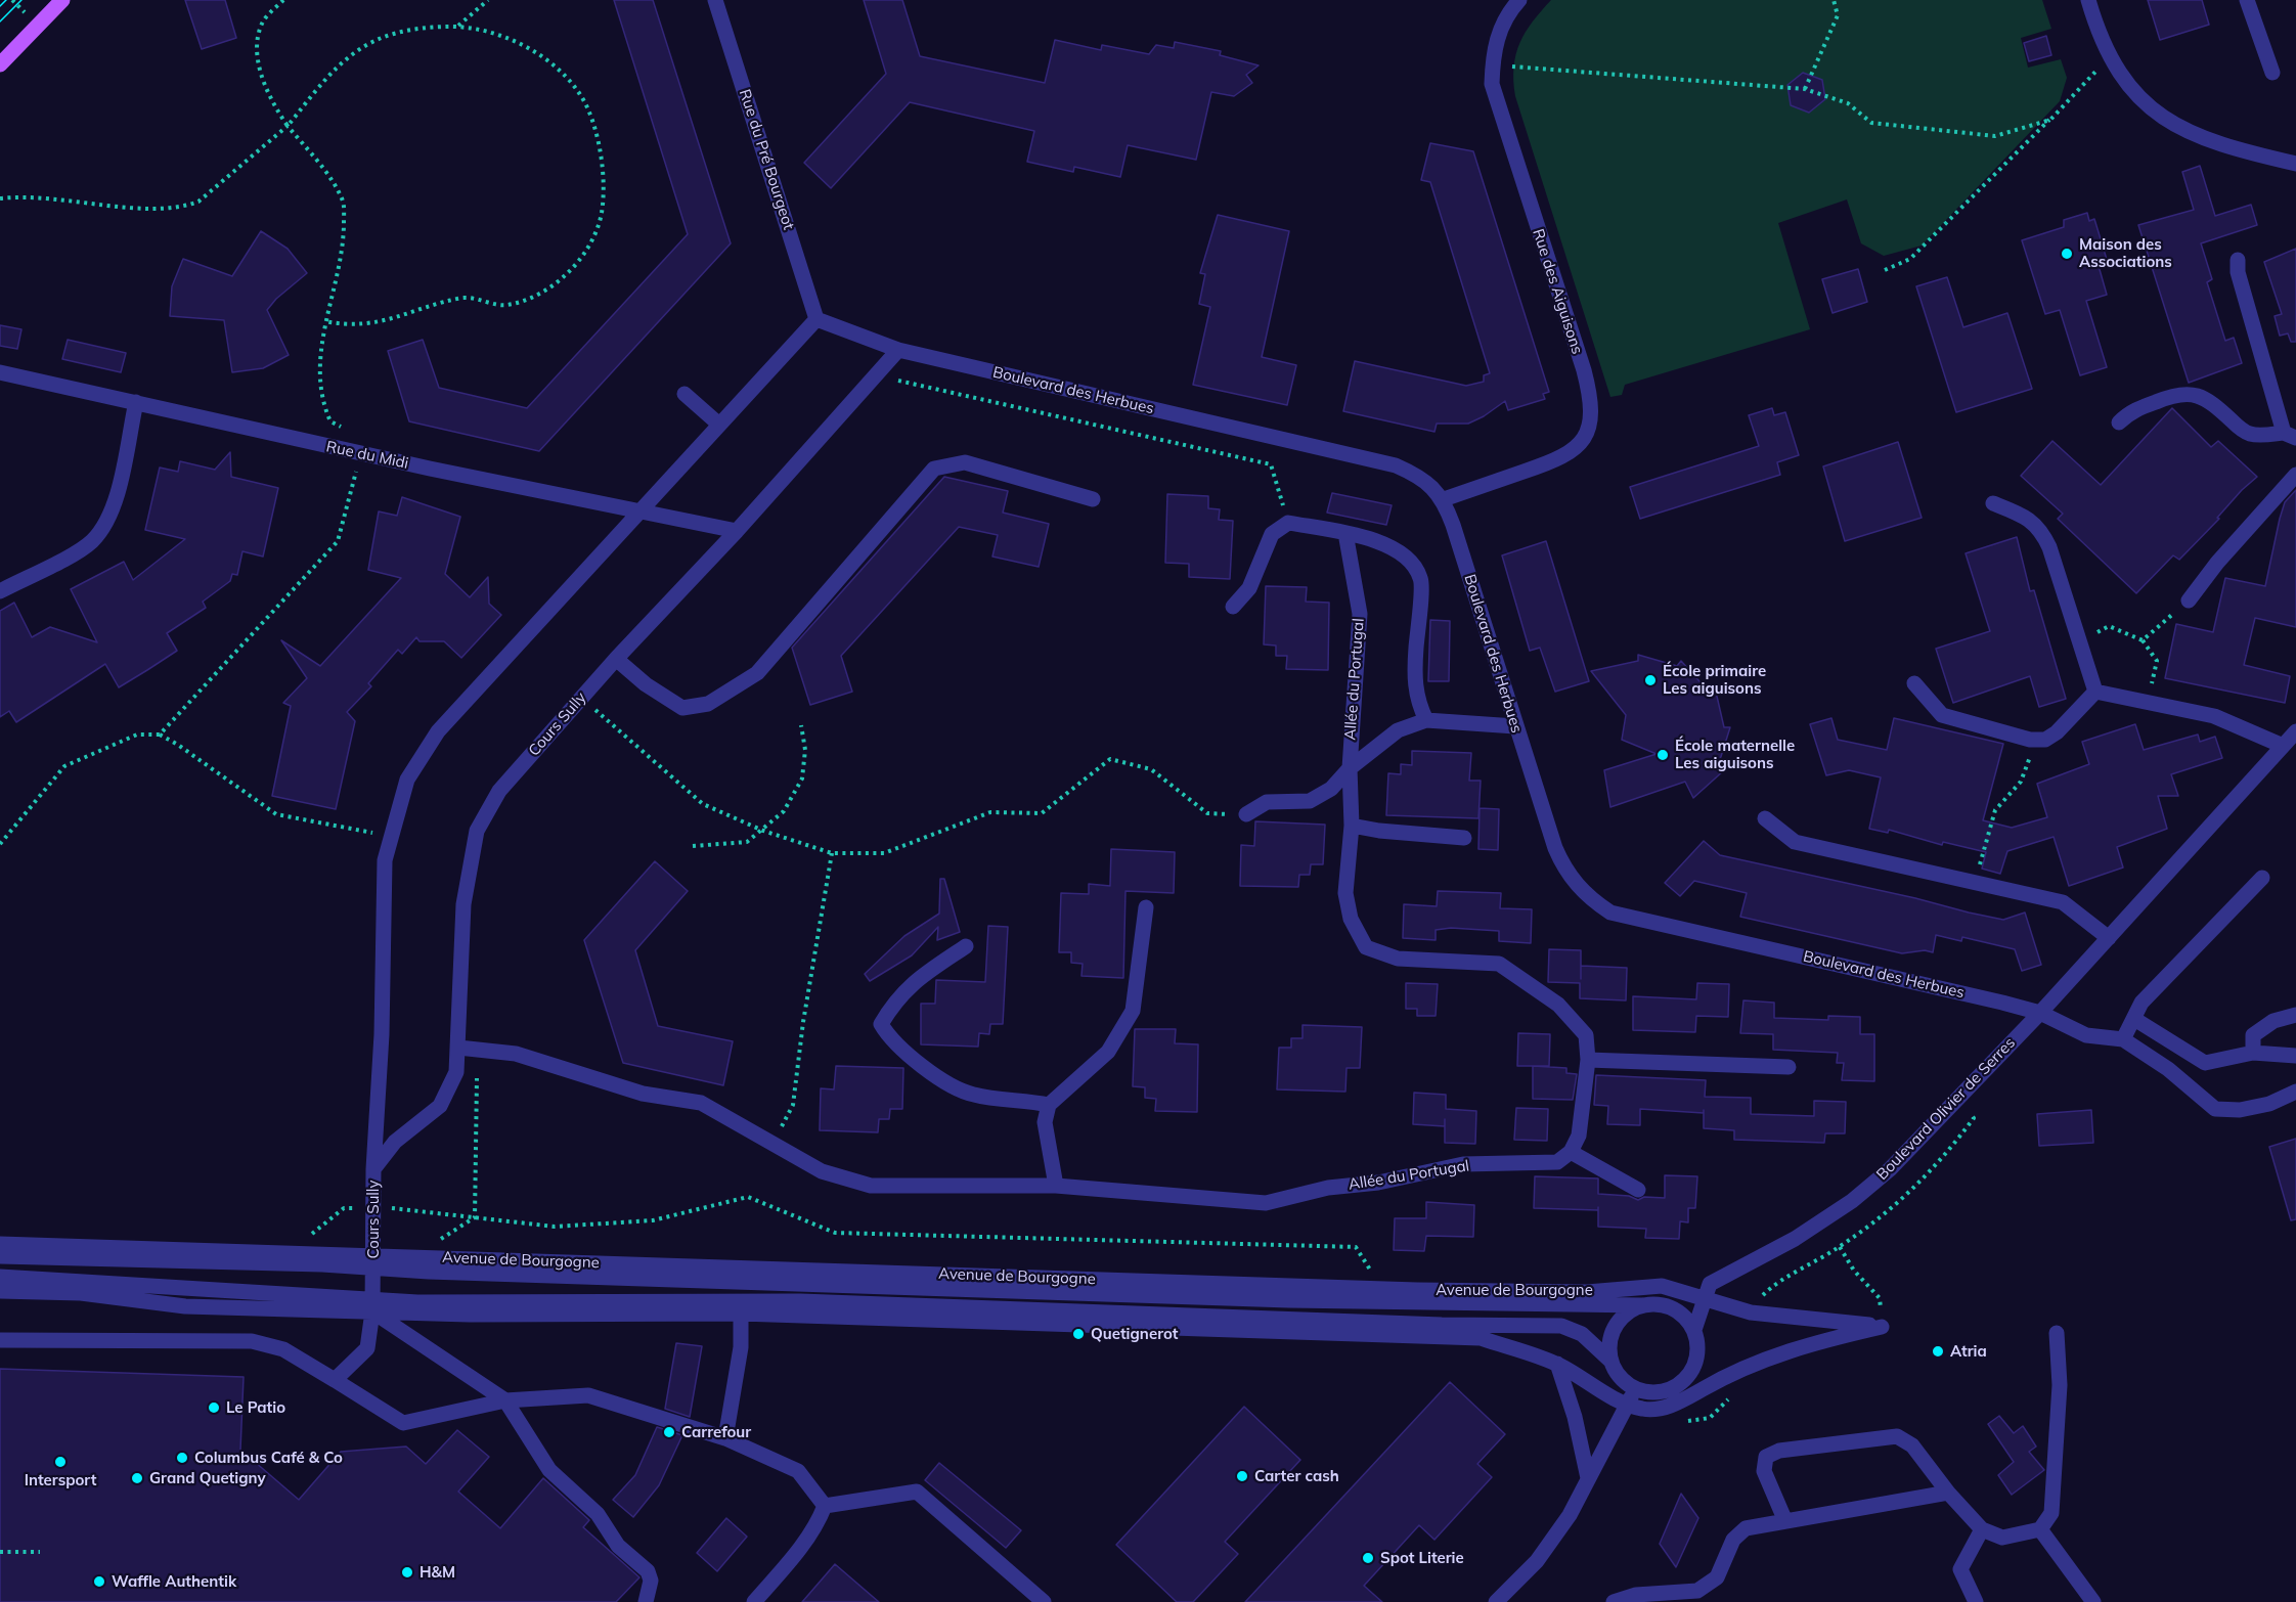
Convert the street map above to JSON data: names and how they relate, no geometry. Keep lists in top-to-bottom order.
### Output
{
  "streets": {
    "street": [
      "Rue du Pré Bourgeot",
      "Rue des Aiguisons",
      "Boulevard des Herbues",
      "Rue du Midi",
      "Allée du Portugal",
      "Cours Sully",
      "Boulevard Olivier de Serres",
      "Avenue de Bourgogne"
    ]
  },
  "crossings": [
    ["Rue du Pré Bourgeot", "Boulevard des Herbues"],
    ["Rue du Pré Bourgeot", "Cours Sully"],
    ["Rue des Aiguisons", "Boulevard des Herbues"],
    ["Boulevard des Herbues", "Cours Sully"],
    ["Boulevard des Herbues", "Boulevard Olivier de Serres"],
    ["Rue du Midi", "Cours Sully"],
    ["Allée du Portugal", "Cours Sully"],
    ["Cours Sully", "Avenue de Bourgogne"],
    ["Boulevard Olivier de Serres", "Avenue de Bourgogne"]
  ],
  "places": [
    "Maison des Associations",
    "École primaire Les aiguisons",
    "École maternelle Les aiguisons",
    "Quetignerot",
    "Atria",
    "Le Patio",
    "Carrefour",
    "Columbus Café & Co",
    "Intersport",
    "Carter cash",
    "Grand Quetigny",
    "Spot Literie",
    "H&M",
    "Waffle Authentik"
  ]
}
